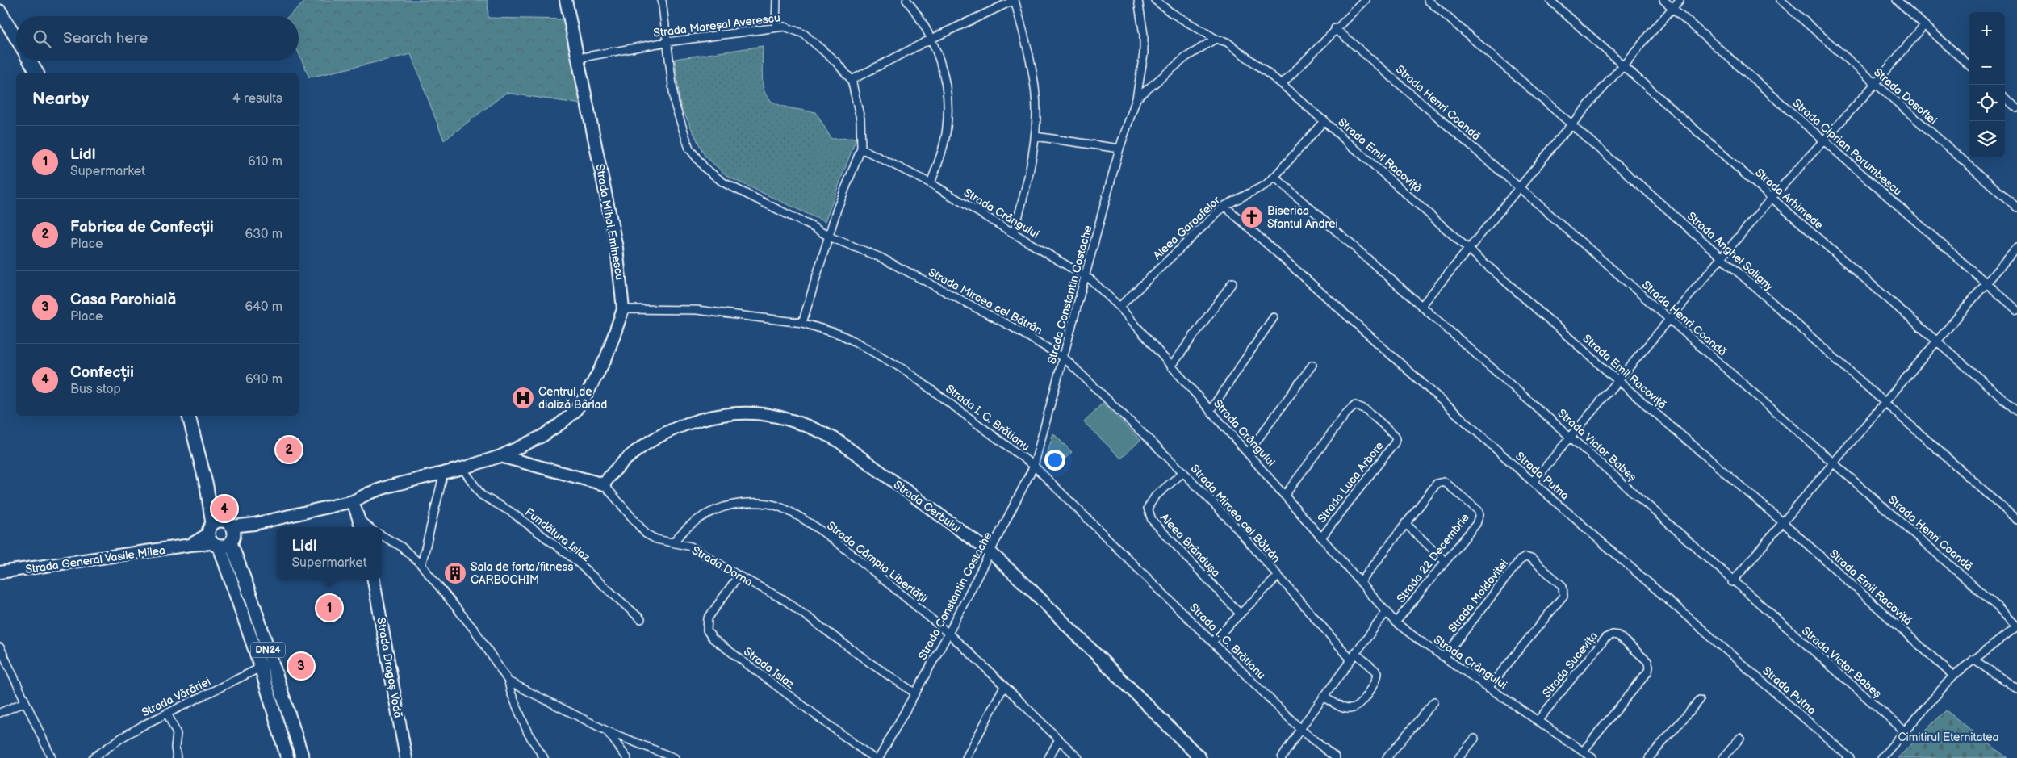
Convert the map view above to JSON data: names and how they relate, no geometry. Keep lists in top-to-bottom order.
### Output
{
  "streets": {
    "main road": [
      "Strada Mihai Eminescu",
      "Strada Cerbului",
      "Strada General Vasile Milea",
      "DN24",
      "Strada Dragoș Vodă"
    ],
    "street": [
      "Strada Mareșal Averescu",
      "Strada Dosoftei",
      "Strada Henri Coandă",
      "Strada Ciprian Porumbescu",
      "Strada Emil Racoviță",
      "Strada Arhimede",
      "Strada Crângului",
      "Aleea Garoafelor",
      "Strada Anghel Saligny",
      "Strada Constantin Costache",
      "Strada Mircea cel Bătrân",
      "Strada I. C. Brătianu",
      "Strada Victor Babeș",
      "Strada Putna",
      "Strada Luca Arbore",
      "Fundătura Islaz",
      "Aleea Brândușa",
      "Strada 22 Decembrie",
      "Strada Câmpia Libertății",
      "Strada Dorna",
      "Strada Moldoviței",
      "Strada Sucevița",
      "Strada Islaz",
      "Strada Vărăriei"
    ]
  },
  "crossings": [
    ["Strada Mareșal Averescu", "Strada Crângului"],
    ["Strada Mareșal Averescu", "Strada Mihai Eminescu"],
    ["Strada Mareșal Averescu", "Strada Mircea cel Bătrân"],
    ["Strada Mareșal Averescu", "Strada I. C. Brătianu"],
    ["Strada Emil Racoviță", "Aleea Garoafelor"],
    ["Strada Crângului", "Aleea Garoafelor"],
    ["Strada Crângului", "Strada Constantin Costache"],
    ["Strada Crângului", "Strada Luca Arbore"],
    ["Strada Crângului", "Strada 22 Decembrie"],
    ["Strada Crângului", "Strada Moldoviței"],
    ["Strada Crângului", "Strada Sucevița"],
    ["Strada Mihai Eminescu", "Strada I. C. Brătianu"],
    ["Strada Mihai Eminescu", "Fundătura Islaz"],
    ["Aleea Garoafelor", "Strada Victor Babeș"],
    ["Aleea Garoafelor", "Strada Putna"],
    ["Strada Constantin Costache", "Strada Mircea cel Bătrân"],
    ["Strada Constantin Costache", "Strada I. C. Brătianu"],
    ["Strada Constantin Costache", "Strada Cerbului"],
    ["Strada Constantin Costache", "Strada Câmpia Libertății"],
    ["Strada Constantin Costache", "Strada Dorna"],
    ["Strada Mircea cel Bătrân", "Aleea Brândușa"],
    ["Strada Cerbului", "Strada Dorna"],
    ["Strada General Vasile Milea", "DN24"],
    ["Strada Câmpia Libertății", "Strada Dorna"],
    ["Strada Dorna", "Strada Islaz"],
    ["DN24", "Strada Vărăriei"]
  ],
  "parks": ["Cimitirul Eternitatea"],
  "places": {
    "church": ["Biserica Sfantul Andrei"],
    "hospital": ["Centrul de dializă Bârlad"],
    "building": ["Sala de forta/fitness CARBOCHIM"]
  },
  "page": {
    "map_buttons": ["+", "−"],
    "search": "Search here",
    "heading": ["Nearby", "4 results"],
    "list": [
      {
        "mark": "1",
        "name": "Lidl",
        "note": "Supermarket",
        "value": "610 m"
      },
      {
        "mark": "2",
        "name": "Fabrica de Confecții",
        "note": "Place",
        "value": "630 m"
      },
      {
        "mark": "3",
        "name": "Casa Parohială",
        "note": "Place",
        "value": "640 m"
      },
      {
        "mark": "4",
        "name": "Confecții",
        "note": "Bus stop",
        "value": "690 m"
      }
    ],
    "pins": [
      "2",
      "4",
      "1",
      "3"
    ],
    "popup": ["Lidl", "Supermarket"]
  }
}
